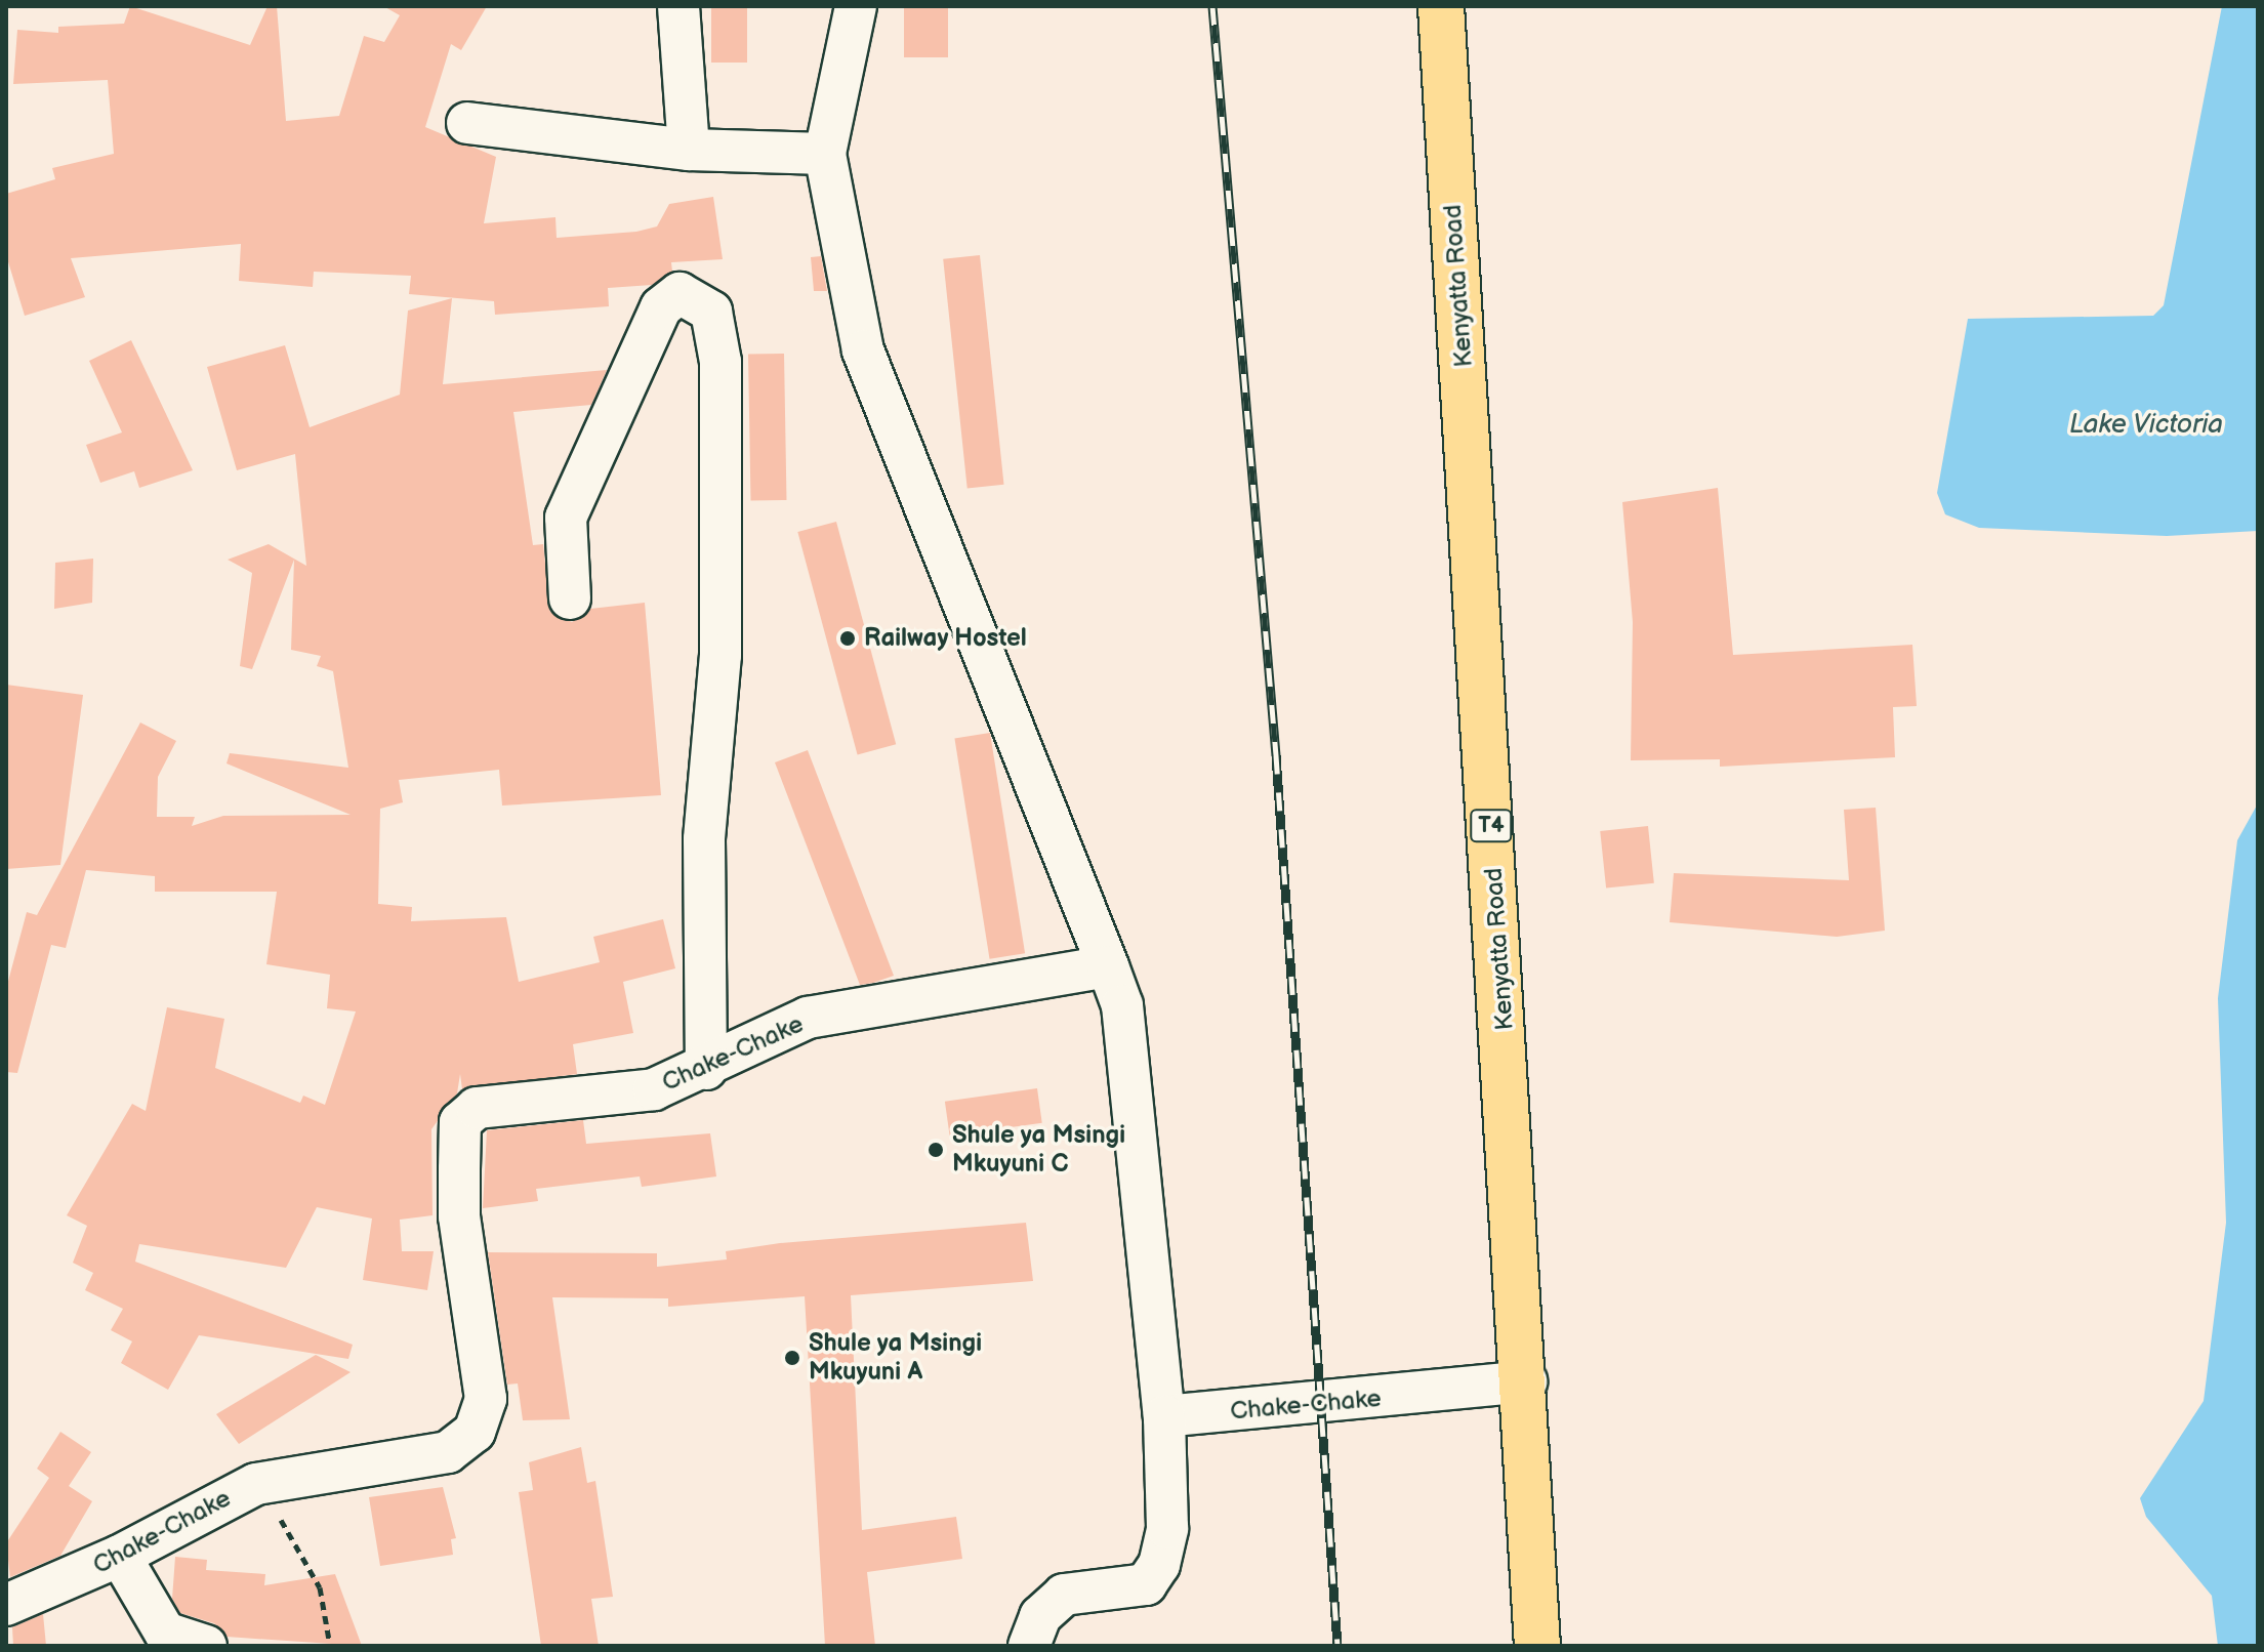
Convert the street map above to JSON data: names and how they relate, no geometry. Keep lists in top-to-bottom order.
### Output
{
  "streets": {
    "highway": ["Kenyatta Road", "T4"],
    "street": ["Chake-Chake"]
  },
  "crossings": [
    ["Kenyatta Road", "Chake-Chake"]
  ],
  "water": ["Lake Victoria"],
  "places": ["Railway Hostel", "Shule ya Msingi Mkuyuni C", "Shule ya Msingi Mkuyuni A"]
}
